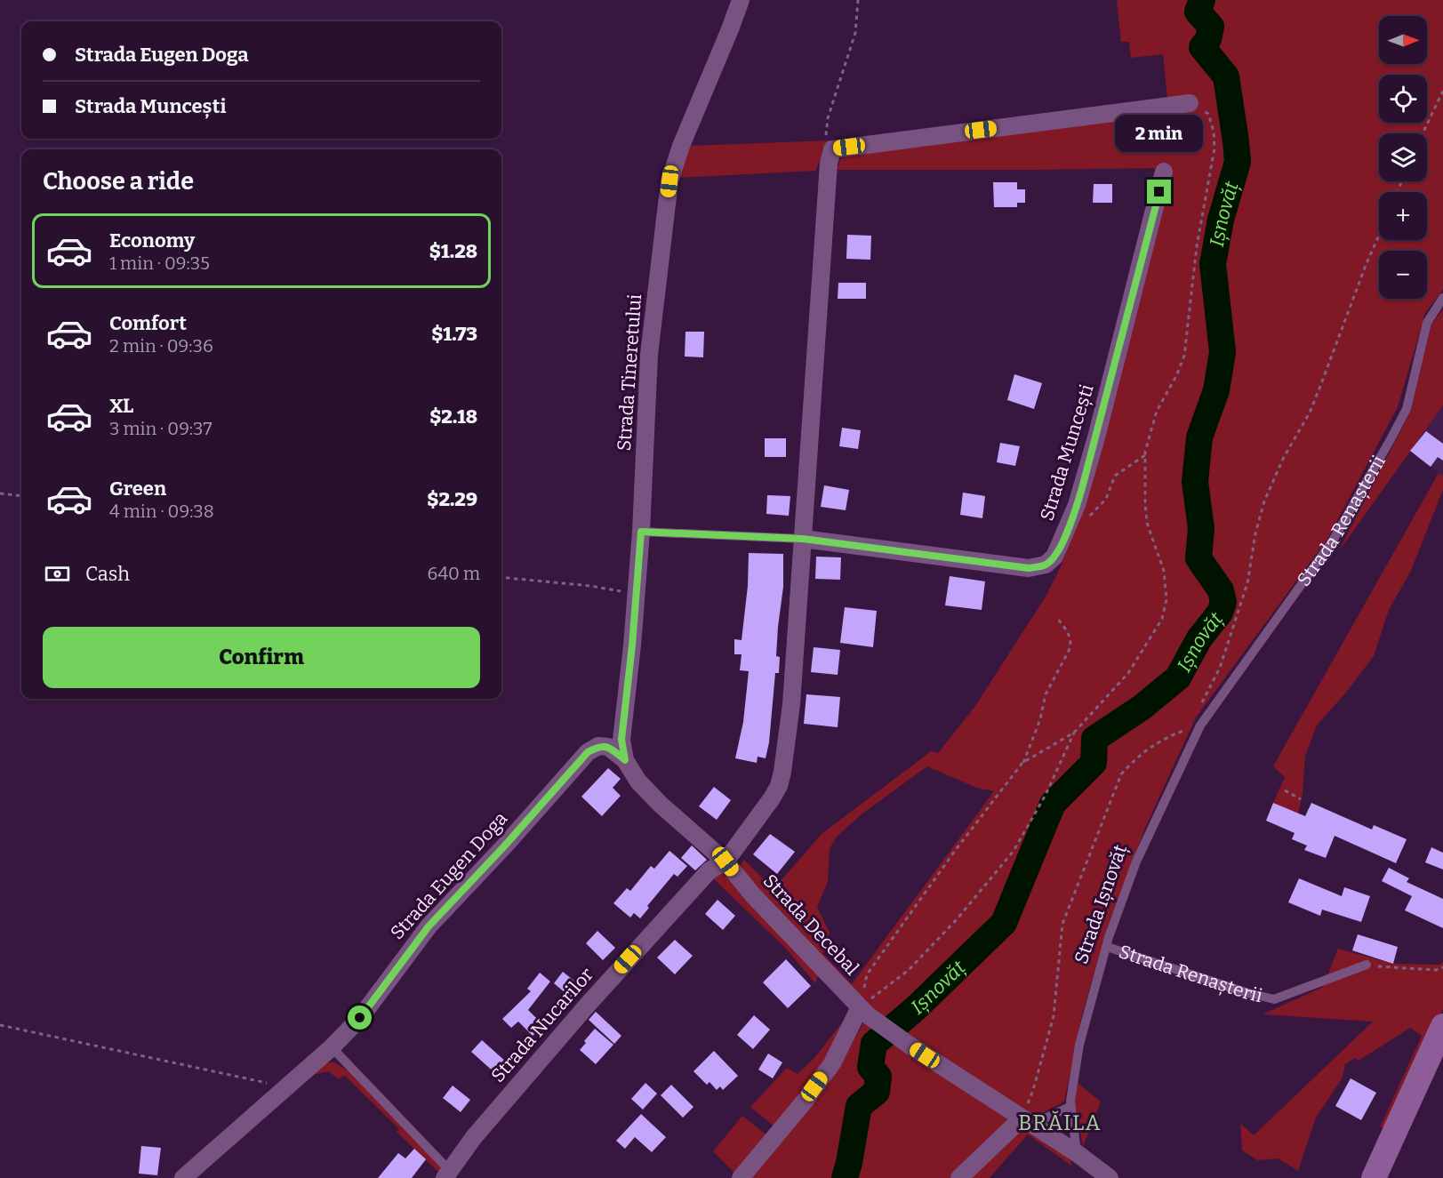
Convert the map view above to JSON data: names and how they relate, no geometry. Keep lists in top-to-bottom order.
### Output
{
  "streets": {
    "street": [
      "Strada Tineretului",
      "Strada Muncești",
      "Strada Eugen Doga",
      "Strada Decebal",
      "Strada Nucarilor"
    ],
    "lane": ["Strada Renașterii", "Strada Ișnovăț"]
  },
  "crossings": [
    ["Strada Tineretului", "Strada Eugen Doga"],
    ["Strada Renașterii", "Strada Ișnovăț"],
    ["Strada Eugen Doga", "Strada Decebal"],
    ["Strada Eugen Doga", "Strada Nucarilor"],
    ["Strada Decebal", "Strada Nucarilor"]
  ],
  "districts": ["BRĂILA"],
  "water": ["Ișnovăț"],
  "north": "right",
  "page": {
    "map_buttons": ["+", "−"],
    "banner": ["Strada Eugen Doga", "Strada Muncești"],
    "bubble": "2 min",
    "heading": "Choose a ride",
    "list": [
      {
        "name": "Economy",
        "note": "1 min · 09:35",
        "value": "$1.28"
      },
      {
        "name": "Comfort",
        "note": "2 min · 09:36",
        "value": "$1.73"
      },
      {
        "name": "XL",
        "note": "3 min · 09:37",
        "value": "$2.18"
      },
      {
        "name": "Green",
        "note": "4 min · 09:38",
        "value": "$2.29"
      }
    ],
    "pay": ["Cash", "640 m"],
    "buttons": "Confirm"
  }
}
